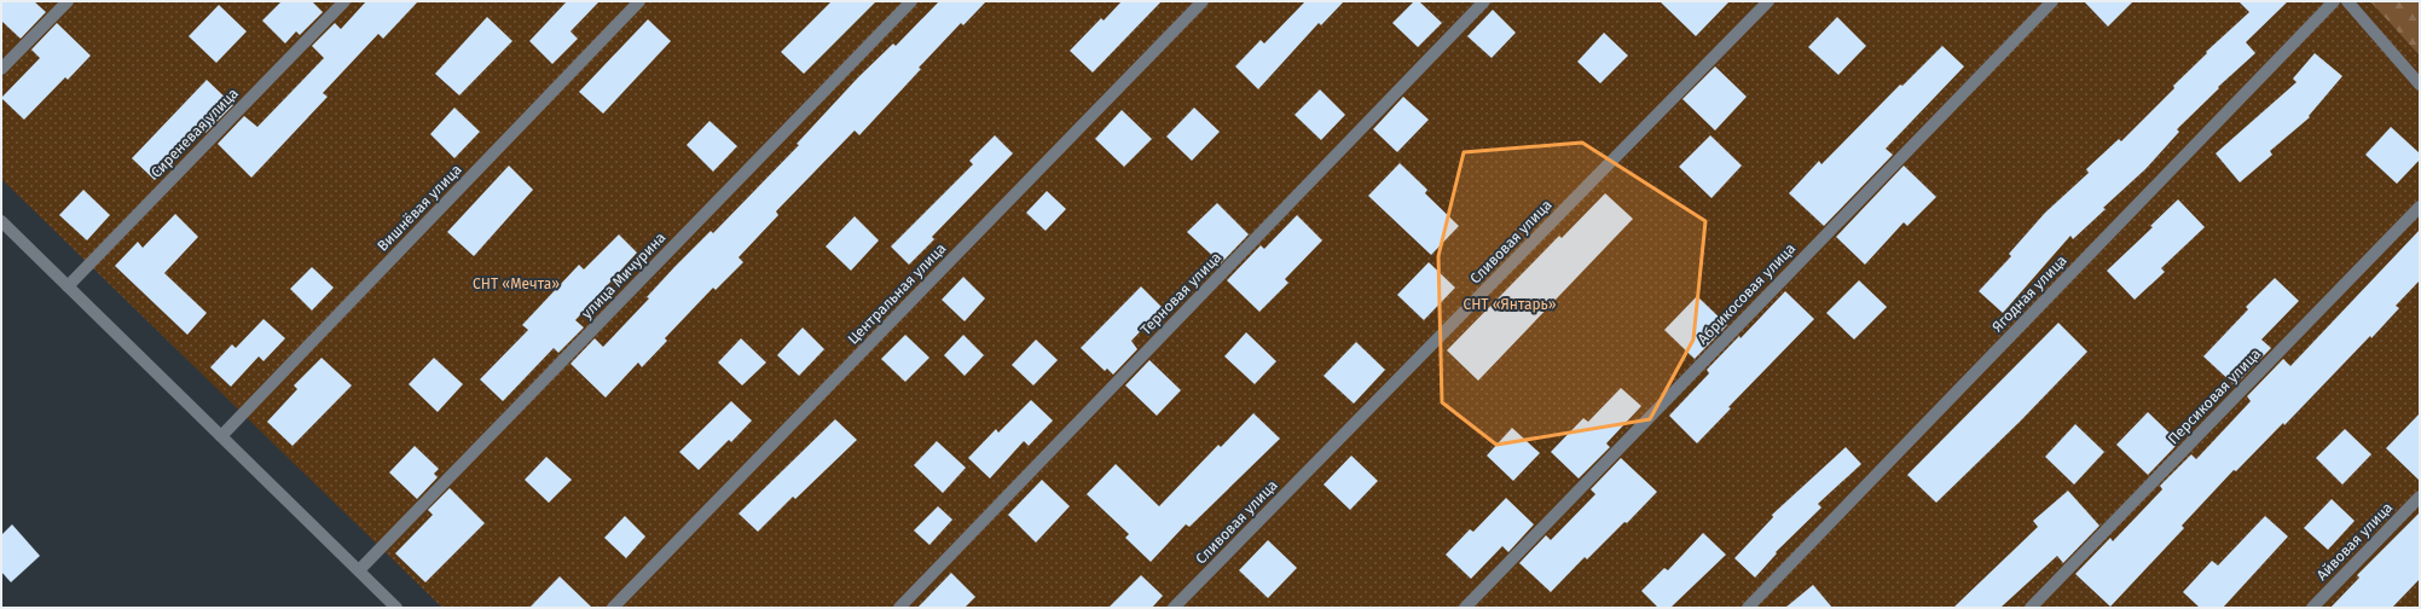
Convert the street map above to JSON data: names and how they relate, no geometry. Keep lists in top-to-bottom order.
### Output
{
  "streets": {
    "street": [
      "Сиреневая улица",
      "Вишнёвая улица",
      "Сливовая улица",
      "улица Мичурина",
      "Центральная улица",
      "Терновая улица",
      "Абрикосовая улица",
      "Ягодная улица",
      "Персиковая улица",
      "Айвовая улица"
    ]
  },
  "parks": ["СНТ «Мечта»", "СНТ «Янтарь»"]
}
